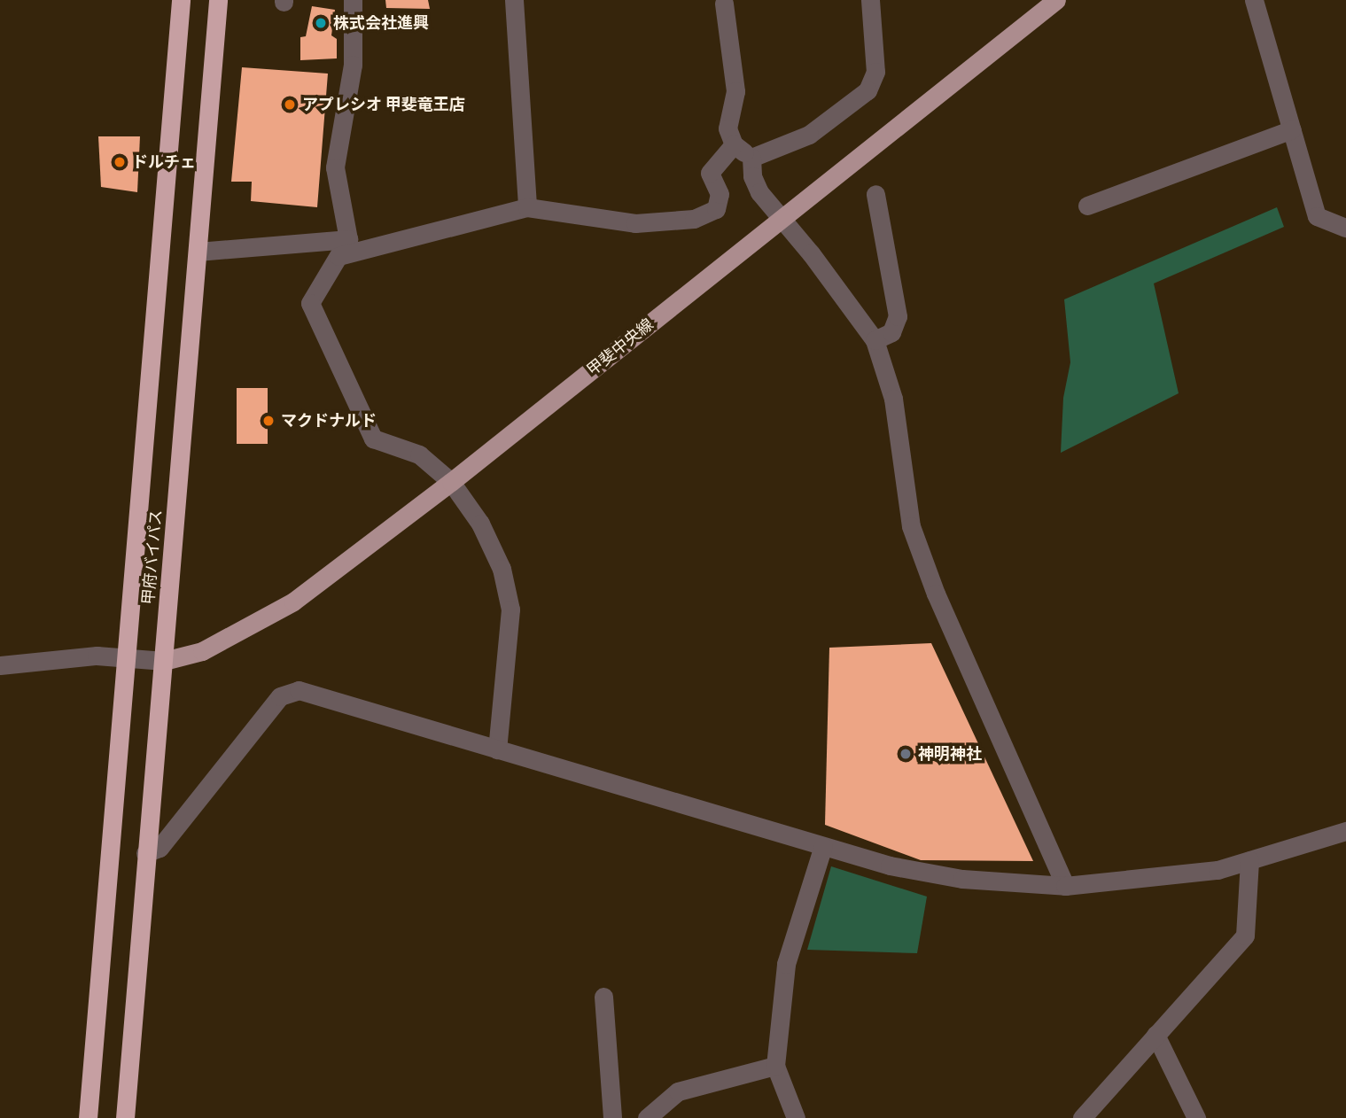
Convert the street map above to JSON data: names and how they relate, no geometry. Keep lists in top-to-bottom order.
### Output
{
  "streets": {
    "highway": ["甲府バイパス"],
    "main road": ["甲斐中央線"]
  },
  "crossings": [
    ["甲斐中央線", "甲府バイパス"]
  ],
  "places": [
    "株式会社進興",
    "アプレシオ 甲斐竜王店",
    "ドルチェ",
    "マクドナルド",
    "神明神社"
  ]
}
